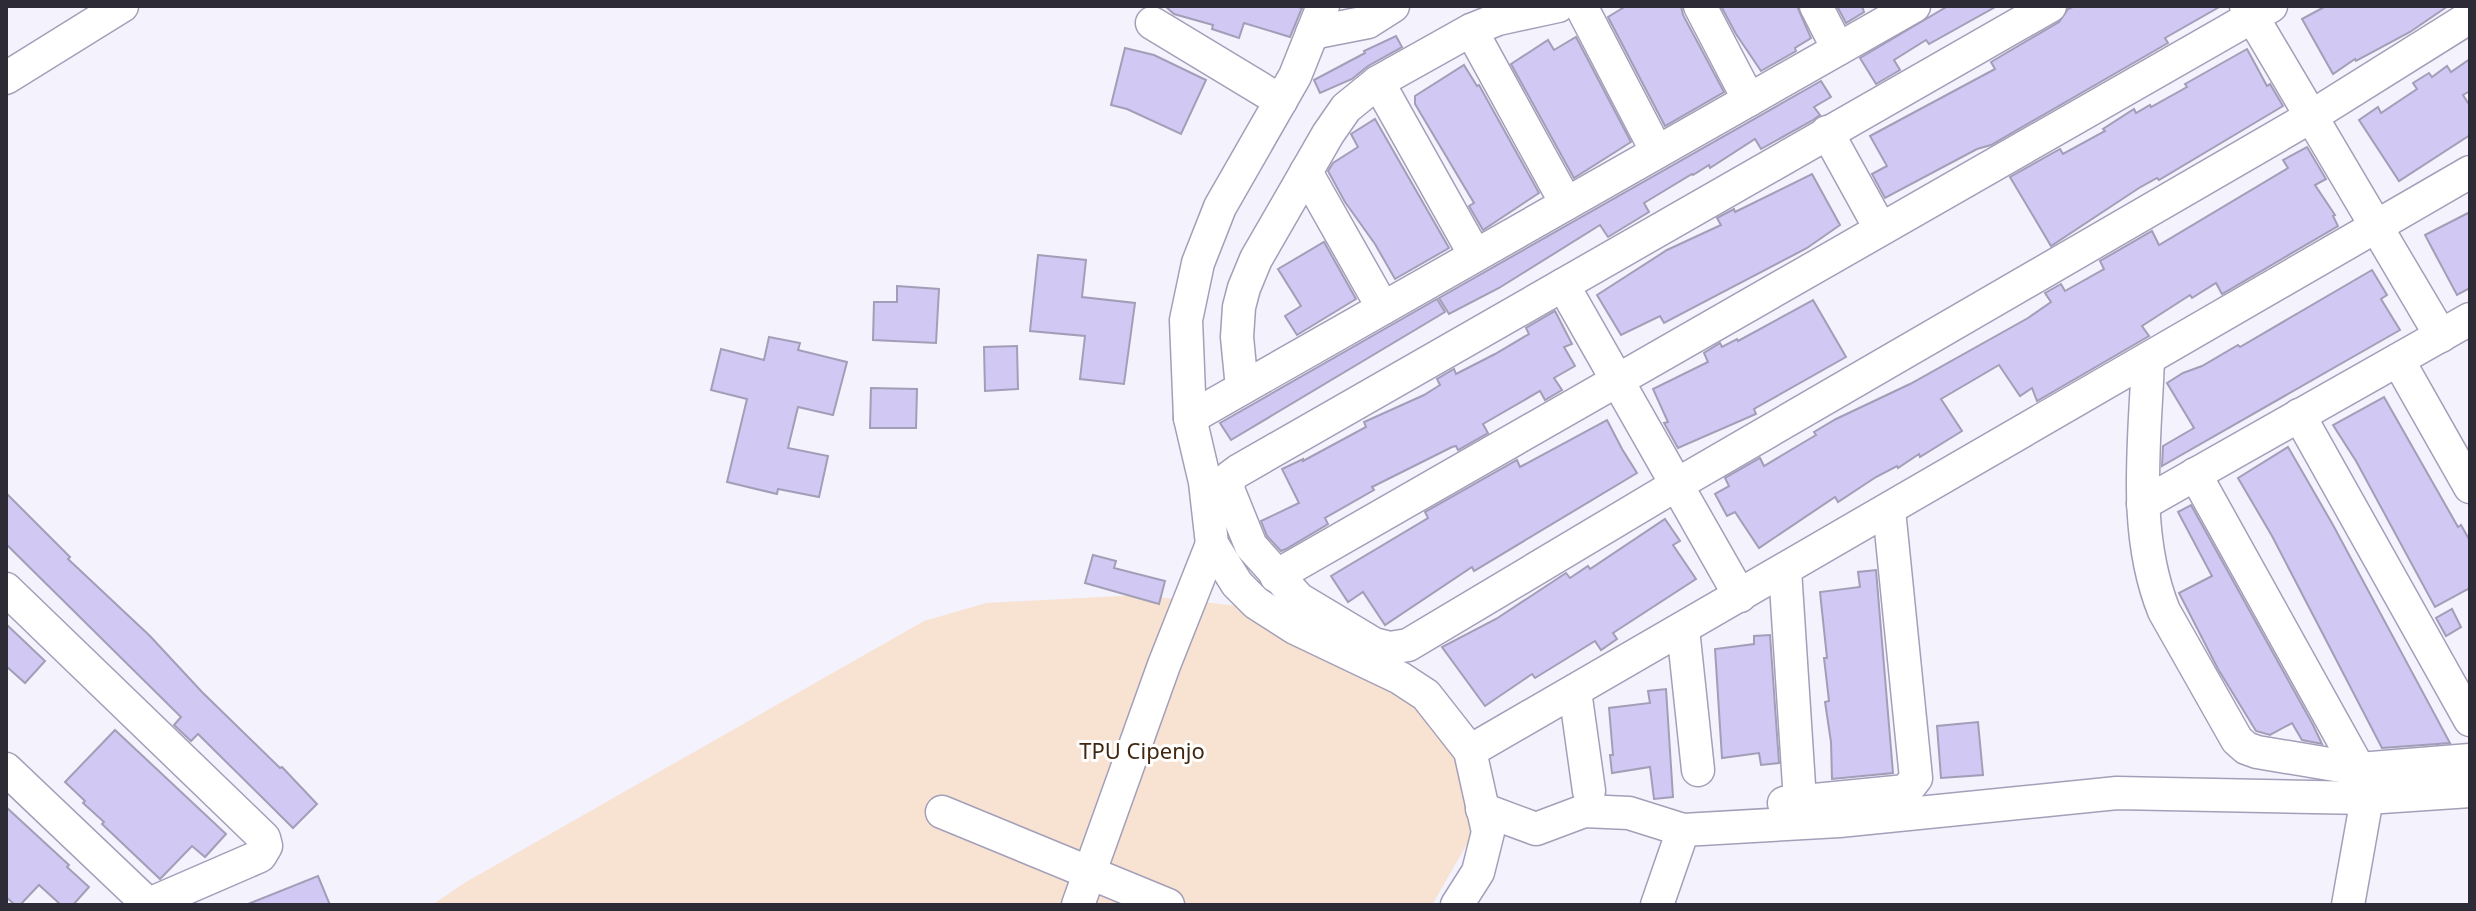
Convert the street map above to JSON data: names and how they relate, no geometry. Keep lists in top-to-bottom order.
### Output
{
  "parks": ["TPU Cipenjo"]
}
